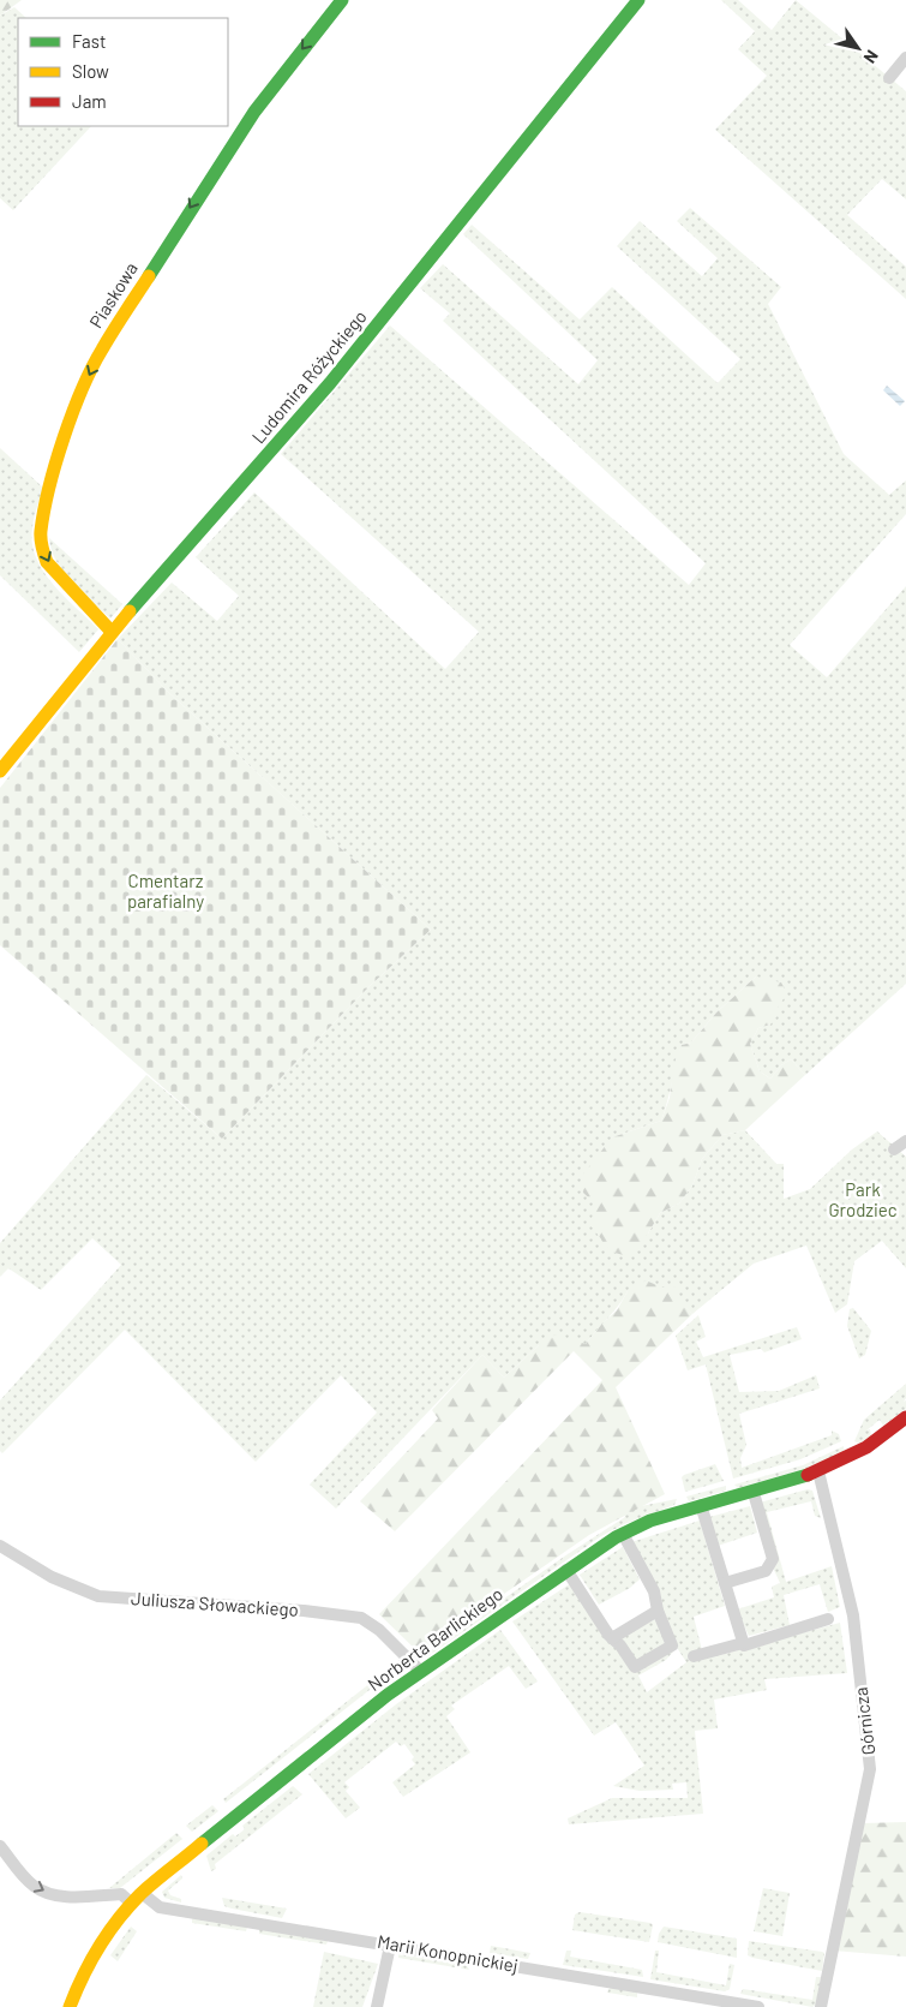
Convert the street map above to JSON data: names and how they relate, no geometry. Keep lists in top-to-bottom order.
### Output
{
  "streets": {
    "street": [
      "Piaskowa",
      "Ludomira Różyckiego",
      "Juliusza Słowackiego",
      "Norberta Barlickiego",
      "Górnicza",
      "Marii Konopnickiej"
    ]
  },
  "crossings": [
    ["Piaskowa", "Ludomira Różyckiego"],
    ["Juliusza Słowackiego", "Norberta Barlickiego"],
    ["Norberta Barlickiego", "Górnicza"],
    ["Norberta Barlickiego", "Marii Konopnickiej"]
  ],
  "one_way": ["Piaskowa"],
  "parks": ["Cmentarz parafialny", "Park Grodziec"],
  "legend": ["Fast", "Slow", "Jam"],
  "north": "bottom right"
}
